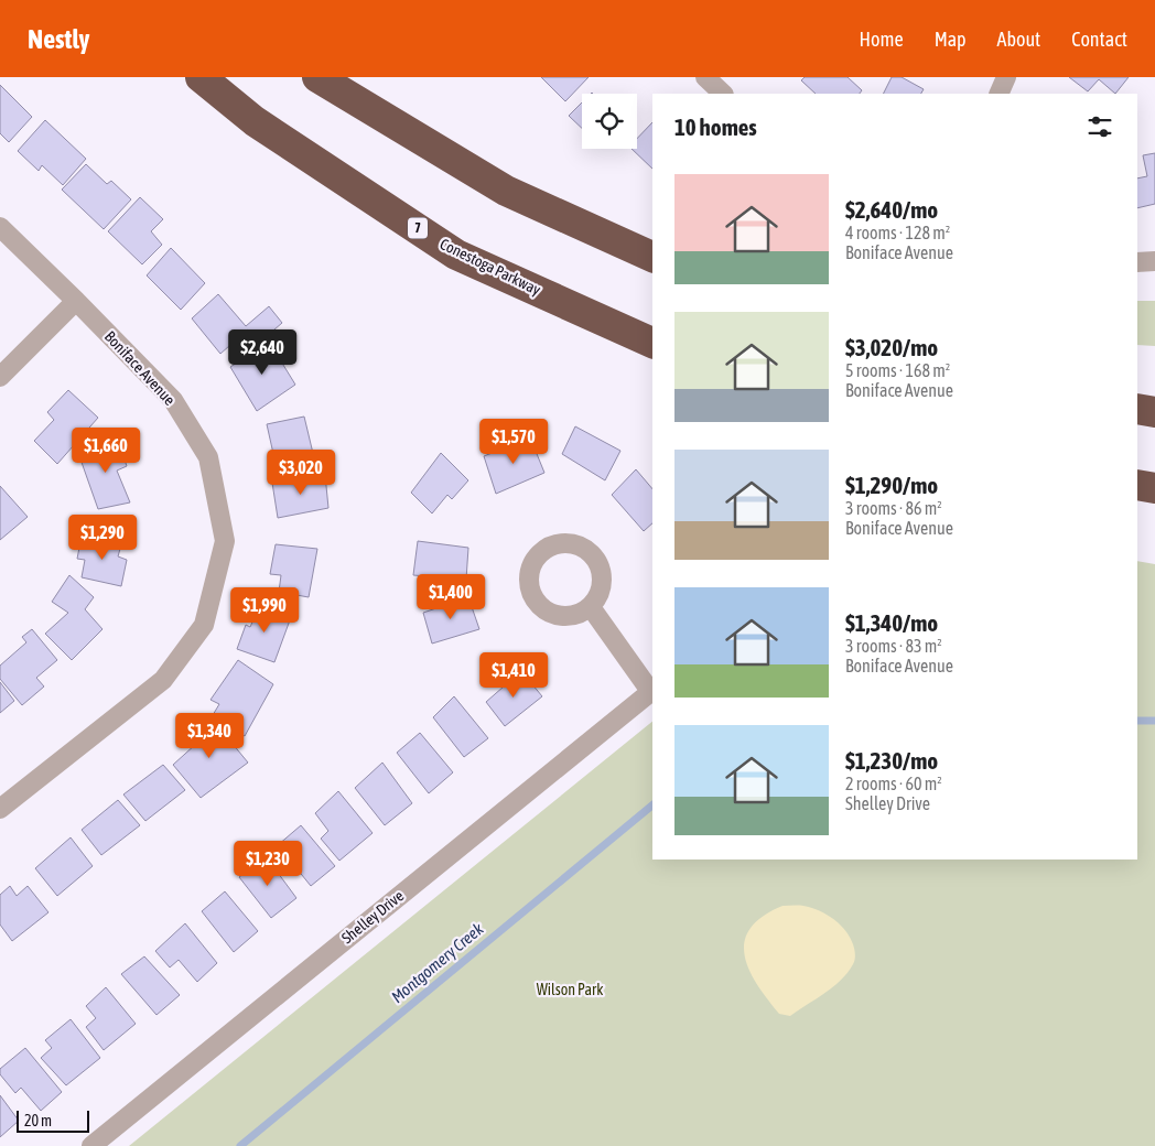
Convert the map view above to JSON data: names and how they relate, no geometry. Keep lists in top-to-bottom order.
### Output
{
  "streets": {
    "highway": ["7", "Conestoga Parkway"],
    "street": ["Boniface Avenue", "Shelley Drive"]
  },
  "water": ["Montgomery Creek"],
  "parks": ["Wilson Park"],
  "scale_bar": "20 m",
  "page": {
    "header": "Nestly",
    "nav": [
      "Home",
      "Map",
      "About",
      "Contact"
    ],
    "heading": "10 homes",
    "list": [
      {
        "name": "$2,640/mo",
        "note": "4 rooms · 128 m² · Boniface Avenue"
      },
      {
        "name": "$3,020/mo",
        "note": "5 rooms · 168 m² · Boniface Avenue"
      },
      {
        "name": "$1,290/mo",
        "note": "3 rooms · 86 m² · Boniface Avenue"
      },
      {
        "name": "$1,340/mo",
        "note": "3 rooms · 83 m² · Boniface Avenue"
      },
      {
        "name": "$1,230/mo",
        "note": "2 rooms · 60 m² · Shelley Drive"
      }
    ],
    "price": [
      "$2,640",
      "$1,570",
      "$1,660",
      "$3,020",
      "$1,290",
      "$1,400",
      "$1,990",
      "$1,410",
      "$1,340",
      "$1,230"
    ],
    "scale": "20 m"
  }
}
